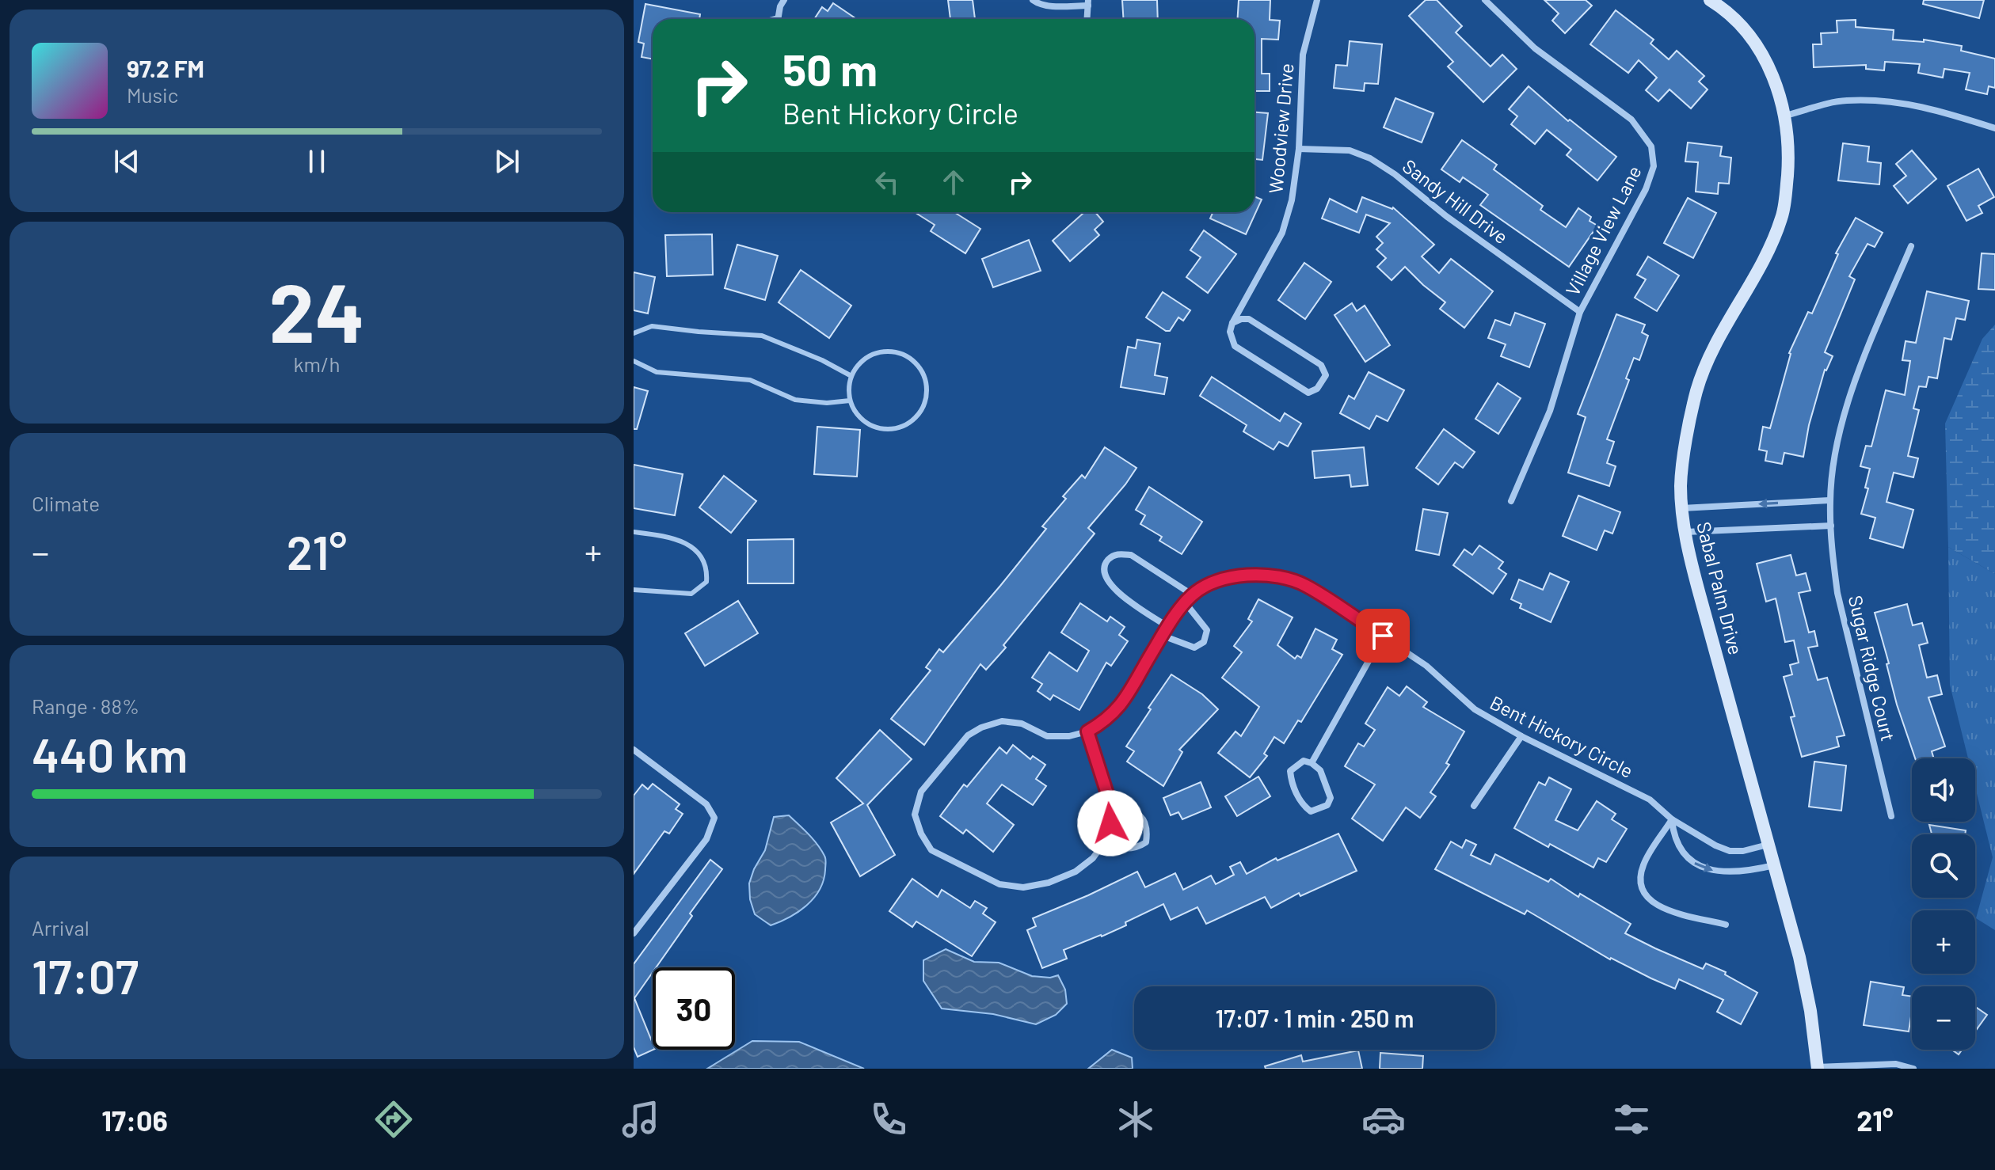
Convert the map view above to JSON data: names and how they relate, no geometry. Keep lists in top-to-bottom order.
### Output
{
  "streets": {
    "street": [
      "Woodview Drive",
      "Sandy Hill Drive",
      "Village View Lane",
      "Sabal Palm Drive",
      "Sugar Ridge Court",
      "Bent Hickory Circle"
    ]
  },
  "crossings": [
    ["Woodview Drive", "Sandy Hill Drive"],
    ["Sandy Hill Drive", "Village View Lane"],
    ["Sabal Palm Drive", "Bent Hickory Circle"]
  ],
  "page": {
    "turn": ["50 m", "Bent Hickory Circle"],
    "song": ["97.2 FM", "Music"],
    "tile": [
      ["24", "km/h"],
      "Climate",
      ["Range · 88%", "440 km"],
      ["Arrival", "17:07"]
    ],
    "heat": ["−", "21°", "+"],
    "map_buttons": ["+", "−"],
    "limit": "30",
    "trip": "17:07 · 1 min · 250 m",
    "tabs": ["17:06", "21°"]
  }
}
